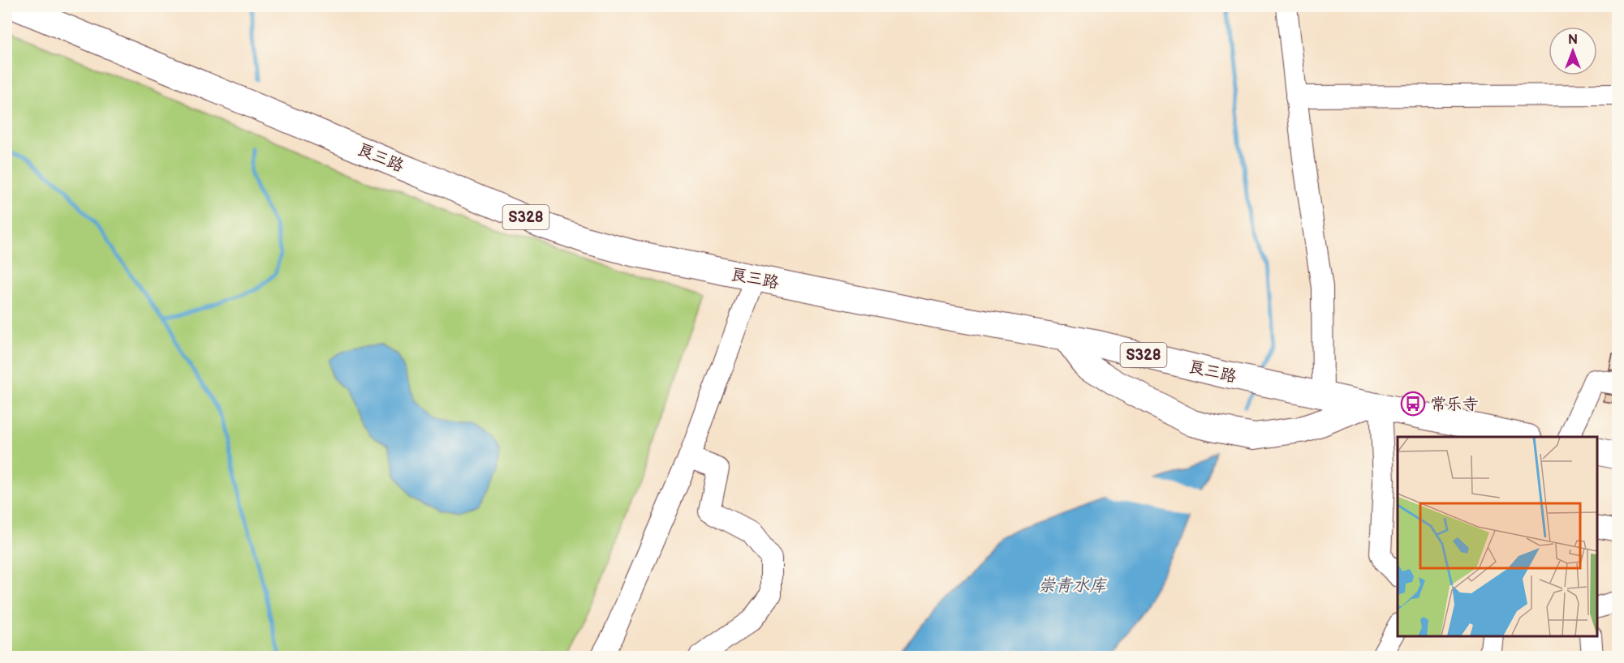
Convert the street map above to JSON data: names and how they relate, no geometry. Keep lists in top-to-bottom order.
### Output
{
  "streets": {
    "main road": ["良三路", "S328"]
  },
  "water": ["崇青水库"],
  "places": {
    "bus stop": ["常乐寺"]
  },
  "north": "top"
}
